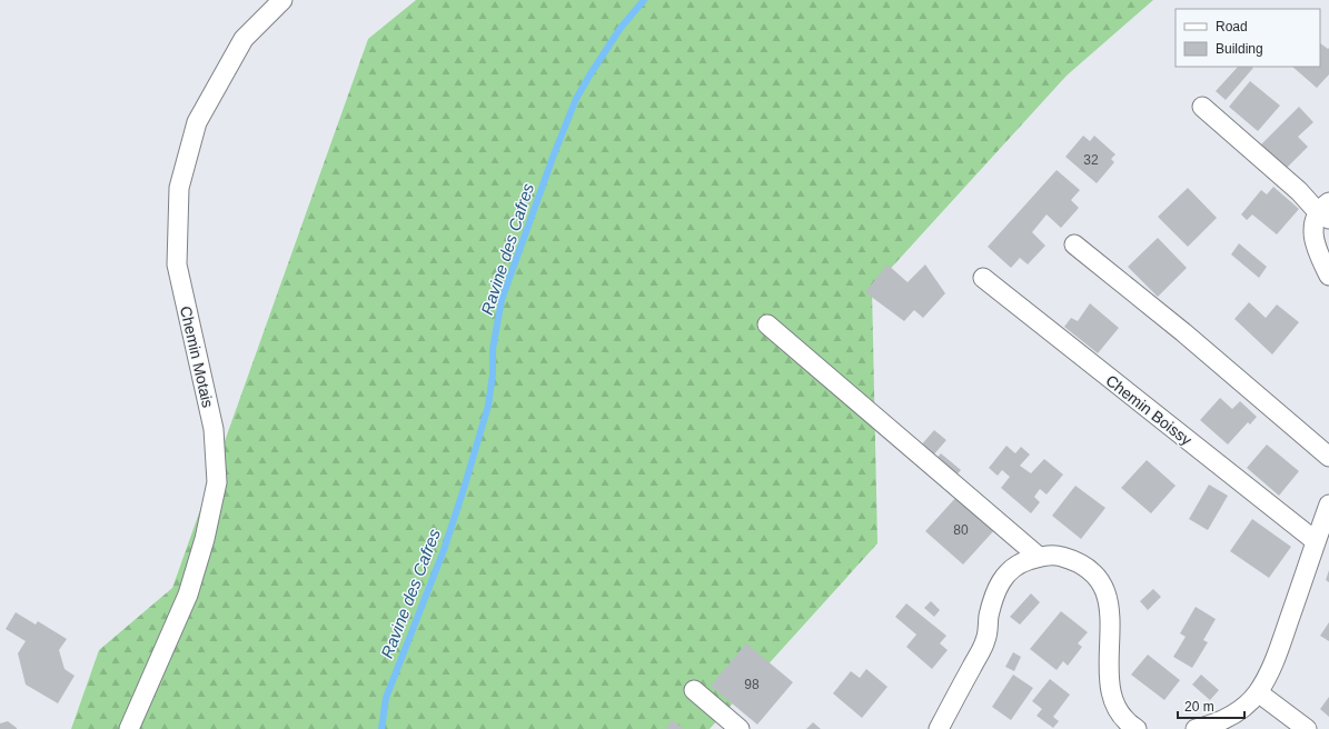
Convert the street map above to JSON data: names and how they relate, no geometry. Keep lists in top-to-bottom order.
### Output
{
  "streets": {
    "street": ["Chemin Motais", "Chemin Boissy"]
  },
  "water": ["Ravine des Cafres"],
  "house_numbers": ["32", "80", "98"],
  "legend": ["Road", "Building"],
  "scale_bar": "20 m"
}
